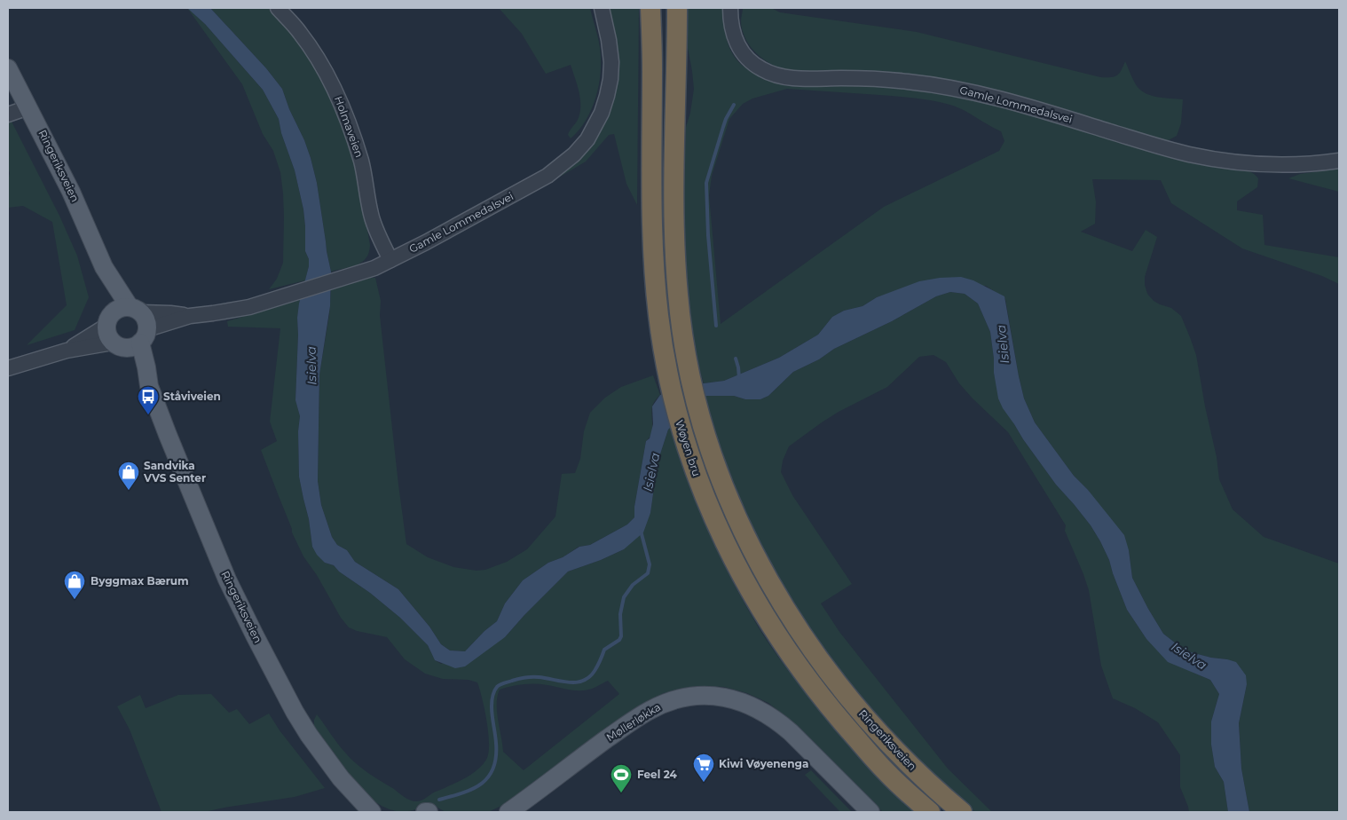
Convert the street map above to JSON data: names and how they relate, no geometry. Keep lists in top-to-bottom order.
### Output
{
  "streets": {
    "highway": ["Ringeriksveien", "Wøyen bru"],
    "main road": ["Møllerløkka"],
    "street": ["Gamle Lommedalsvei", "Holmaveien"]
  },
  "crossings": [
    ["Gamle Lommedalsvei", "Holmaveien"],
    ["Gamle Lommedalsvei", "Ringeriksveien"],
    ["Ringeriksveien", "Wøyen bru"]
  ],
  "water": ["Isielva"],
  "places": {
    "bus stop": ["Ståviveien"],
    "shop": ["Sandvika VVS Senter", "Byggmax Bærum"],
    "supermarket": ["Kiwi Vøyenenga"],
    "sports": ["Feel 24"]
  }
}
